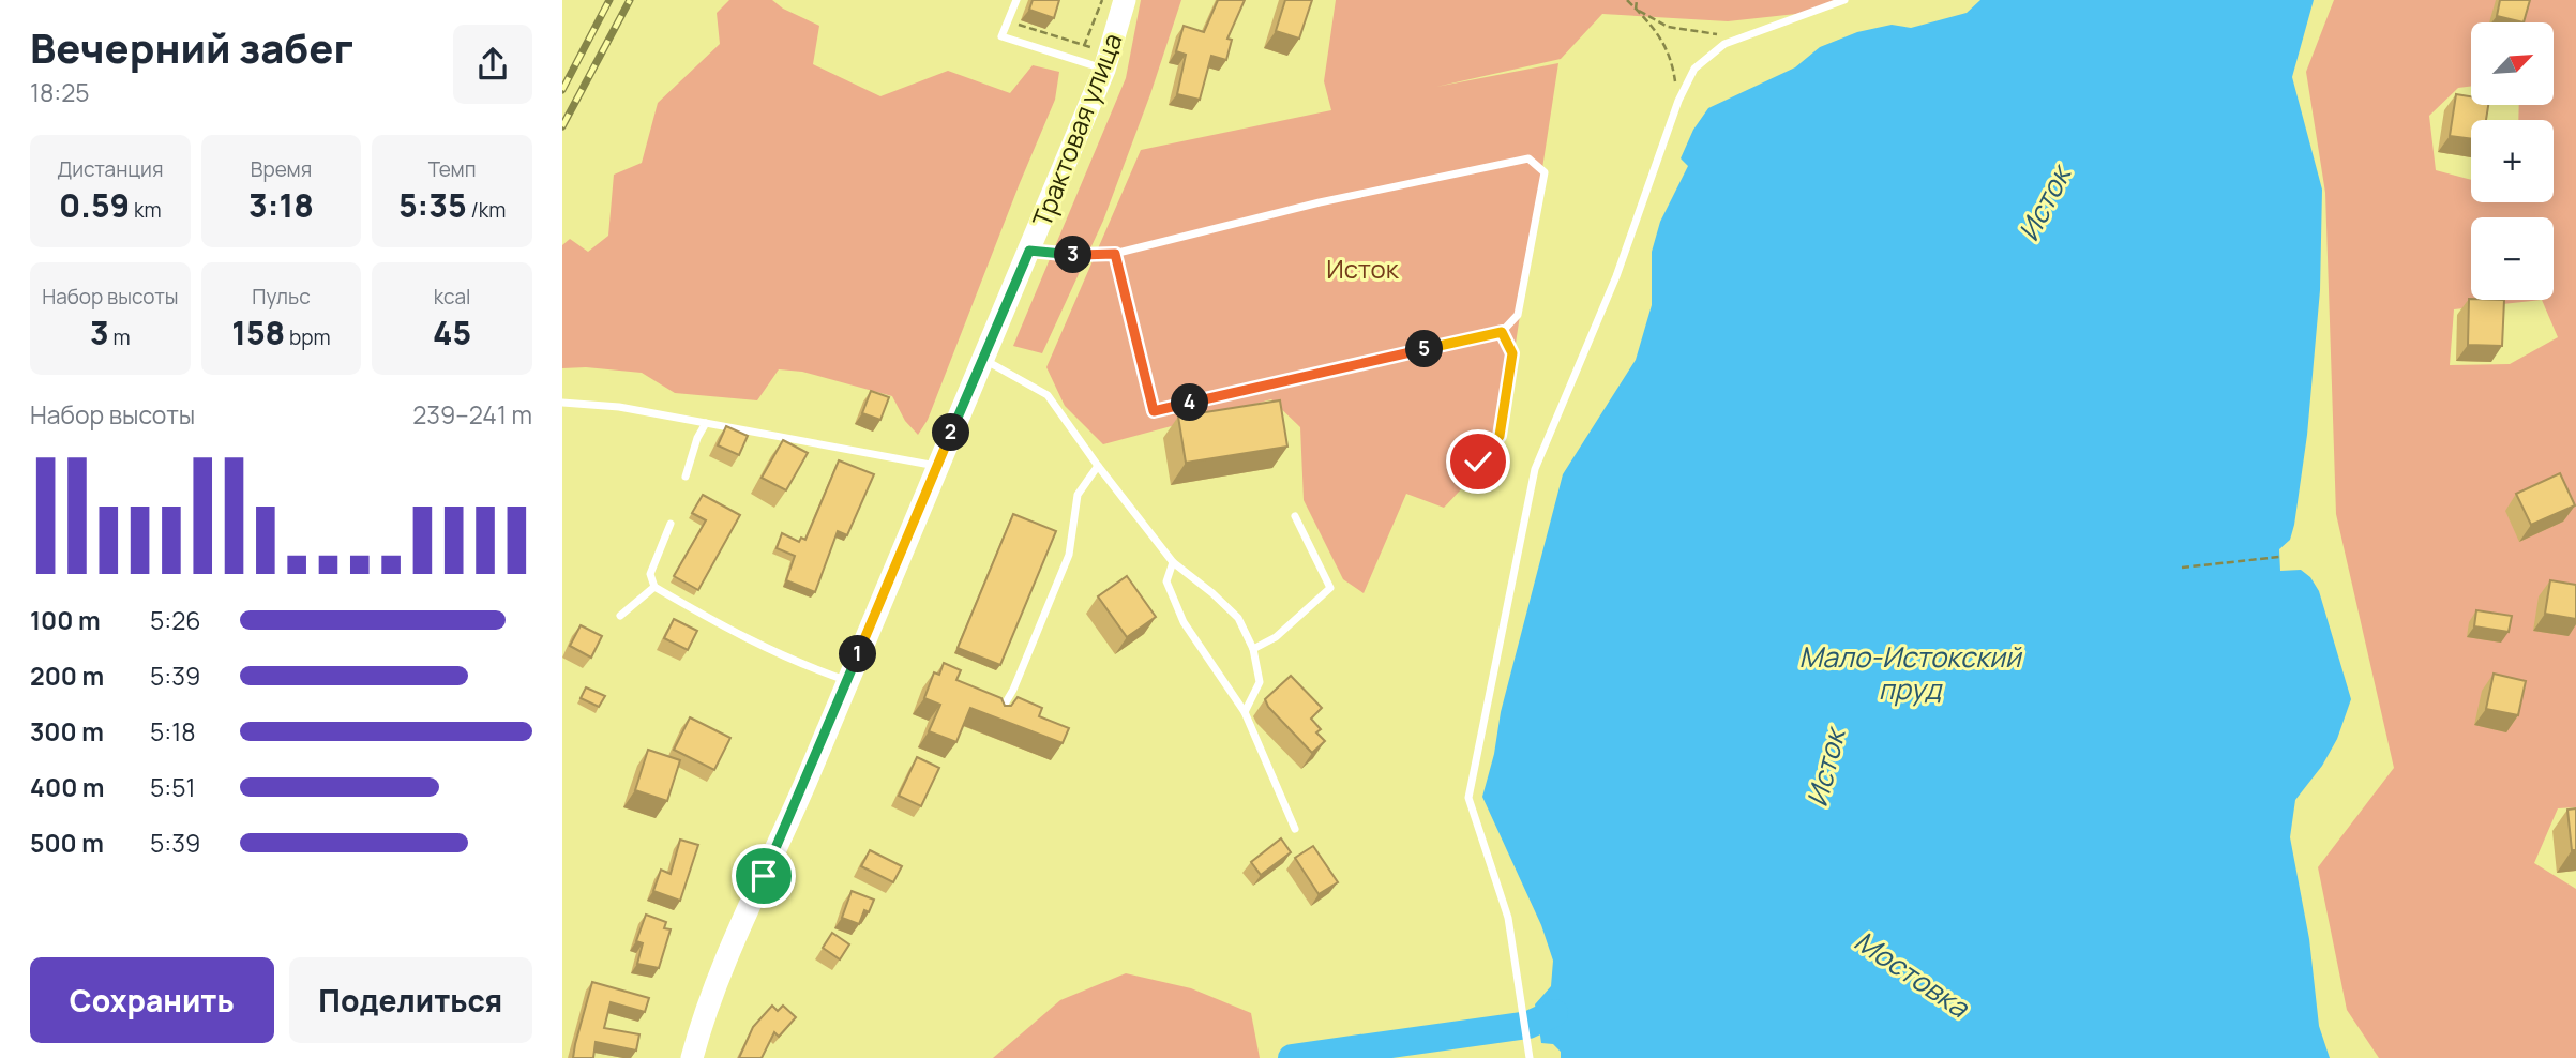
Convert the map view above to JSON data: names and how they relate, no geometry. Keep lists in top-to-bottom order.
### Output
{
  "streets": {
    "main road": ["Трактовая улица"]
  },
  "water": ["Исток", "Мало-Истокский пруд", "Мостовка"],
  "parks": ["Исток"],
  "north": "top right",
  "page": {
    "heading": ["Вечерний забег", "18:25"],
    "map_buttons": ["+", "−"],
    "stats": [
      ["Дистанция", "0.59 km"],
      ["Время", "3:18"],
      ["Темп", "5:35 /km"],
      ["Набор высоты", "3 m"],
      ["Пульс", "158 bpm"],
      ["kcal", "45"]
    ],
    "pins": [
      "3",
      "5",
      "4",
      "2",
      "1"
    ],
    "chart": ["Набор высоты", "239–241 m"],
    "list": [
      {
        "name": "100 m",
        "note": "5:26"
      },
      {
        "name": "200 m",
        "note": "5:39"
      },
      {
        "name": "300 m",
        "note": "5:18"
      },
      {
        "name": "400 m",
        "note": "5:51"
      },
      {
        "name": "500 m",
        "note": "5:39"
      }
    ],
    "buttons": ["Сохранить", "Поделиться"]
  }
}
